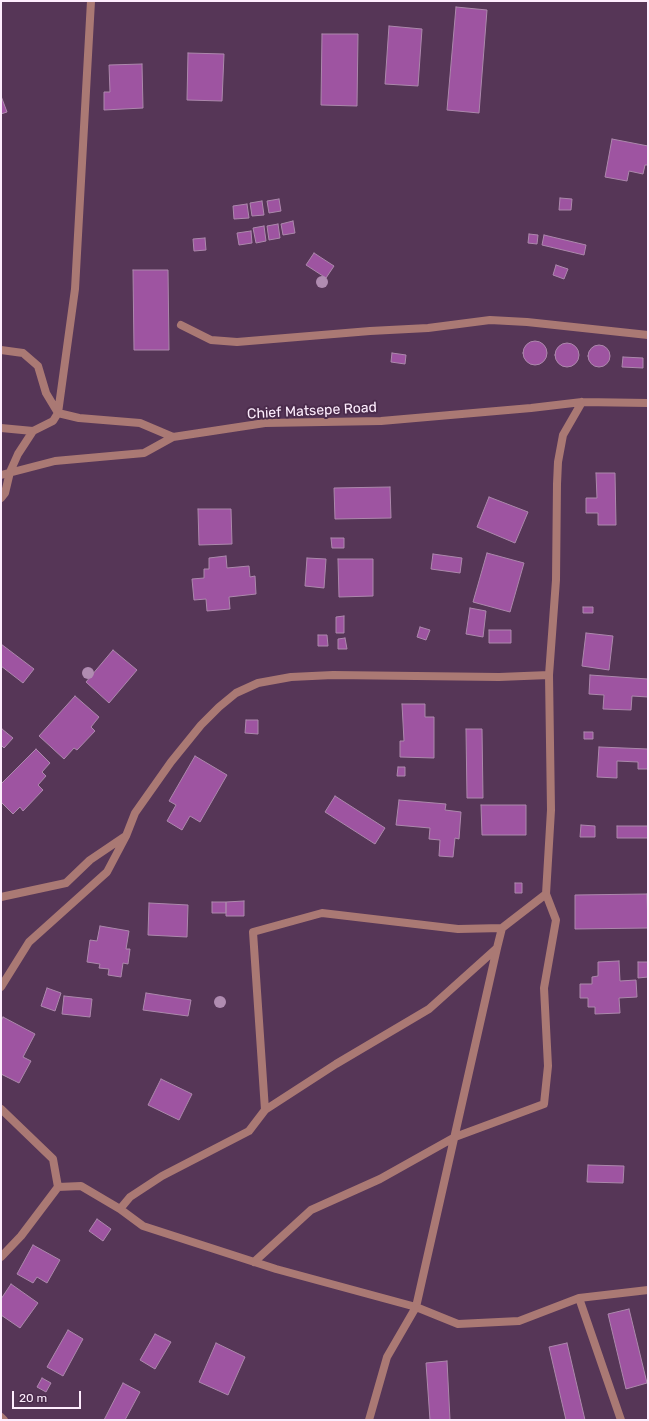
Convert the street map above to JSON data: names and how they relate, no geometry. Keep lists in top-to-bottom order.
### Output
{
  "streets": {
    "street": ["Chief Matsepe Road"]
  },
  "scale_bar": "20 m"
}
